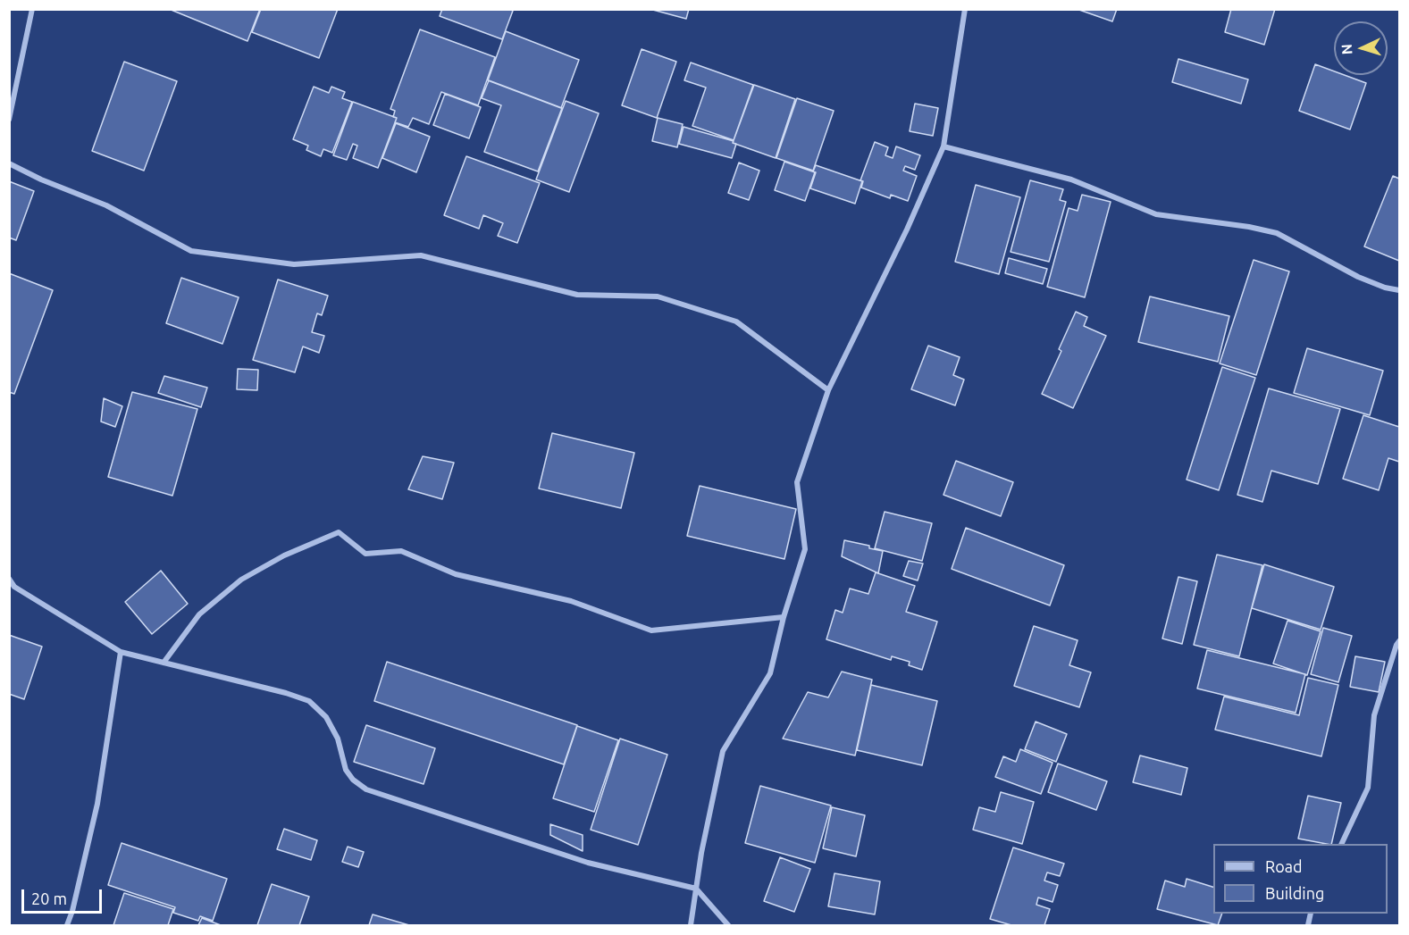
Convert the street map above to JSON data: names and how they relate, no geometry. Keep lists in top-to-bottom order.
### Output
{
  "legend": ["Road", "Building"],
  "scale_bar": "20 m",
  "north": "left"
}
